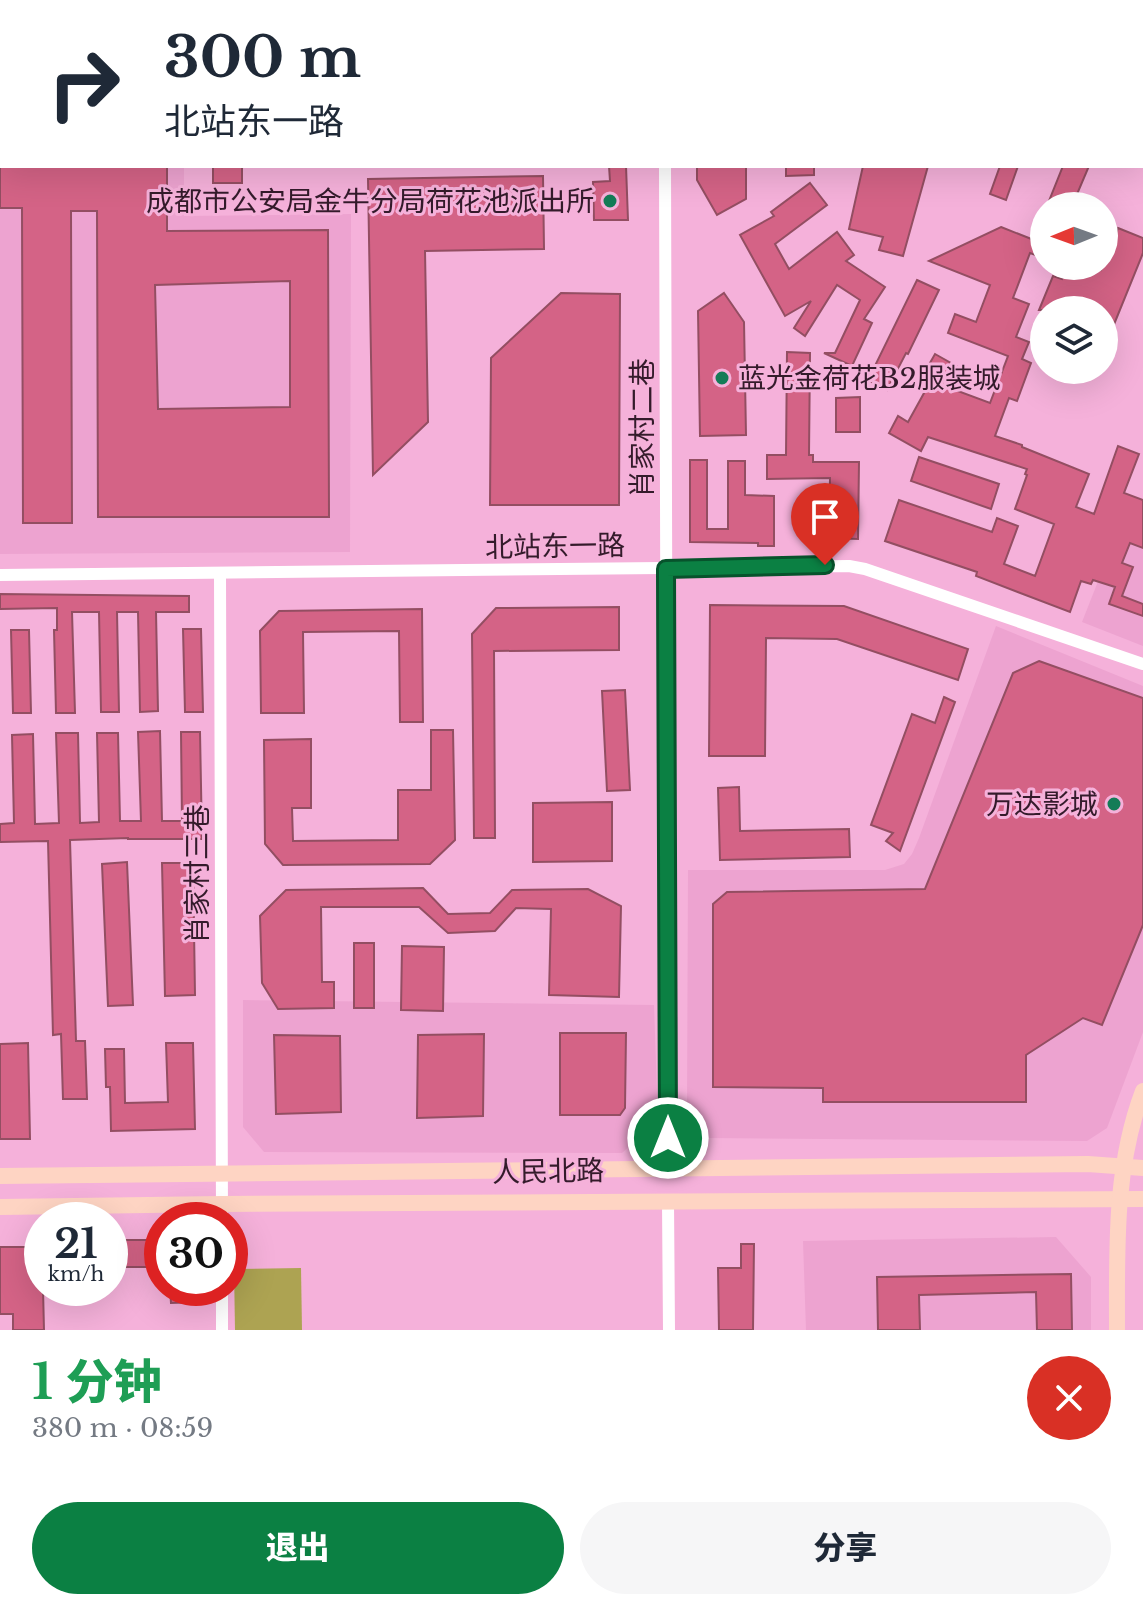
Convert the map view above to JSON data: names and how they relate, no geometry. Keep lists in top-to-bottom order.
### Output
{
  "streets": {
    "main road": ["人民北路"],
    "street": ["肖家村二巷", "北站东一路", "肖家村三巷"]
  },
  "crossings": [
    ["肖家村二巷", "北站东一路"],
    ["肖家村二巷", "人民北路"],
    ["北站东一路", "肖家村三巷"],
    ["肖家村三巷", "人民北路"]
  ],
  "places": ["成都市公安局金牛分局荷花池派出所", "蓝光金荷花B2服装城", "万达影城"],
  "north": "left",
  "page": {
    "turn": ["300 m", "北站东一路"],
    "speed": "21 km/h",
    "limit": "30",
    "heading": ["1 分钟", "380 m · 08:59"],
    "buttons": ["退出", "分享"]
  }
}
